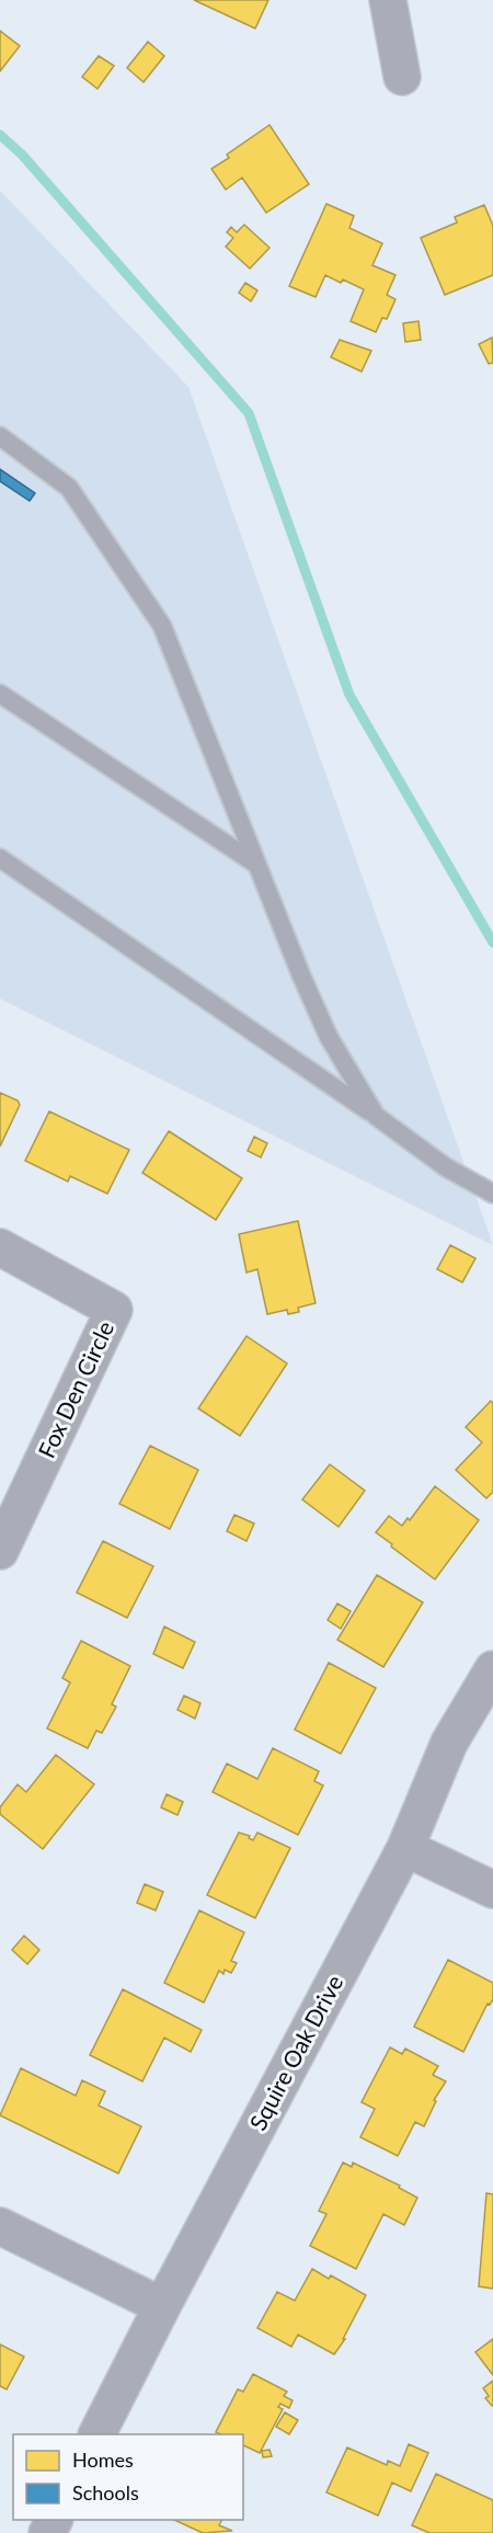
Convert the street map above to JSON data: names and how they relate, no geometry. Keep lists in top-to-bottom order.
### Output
{
  "streets": {
    "street": ["Fox Den Circle", "Squire Oak Drive"]
  },
  "legend": ["Homes", "Schools"]
}
